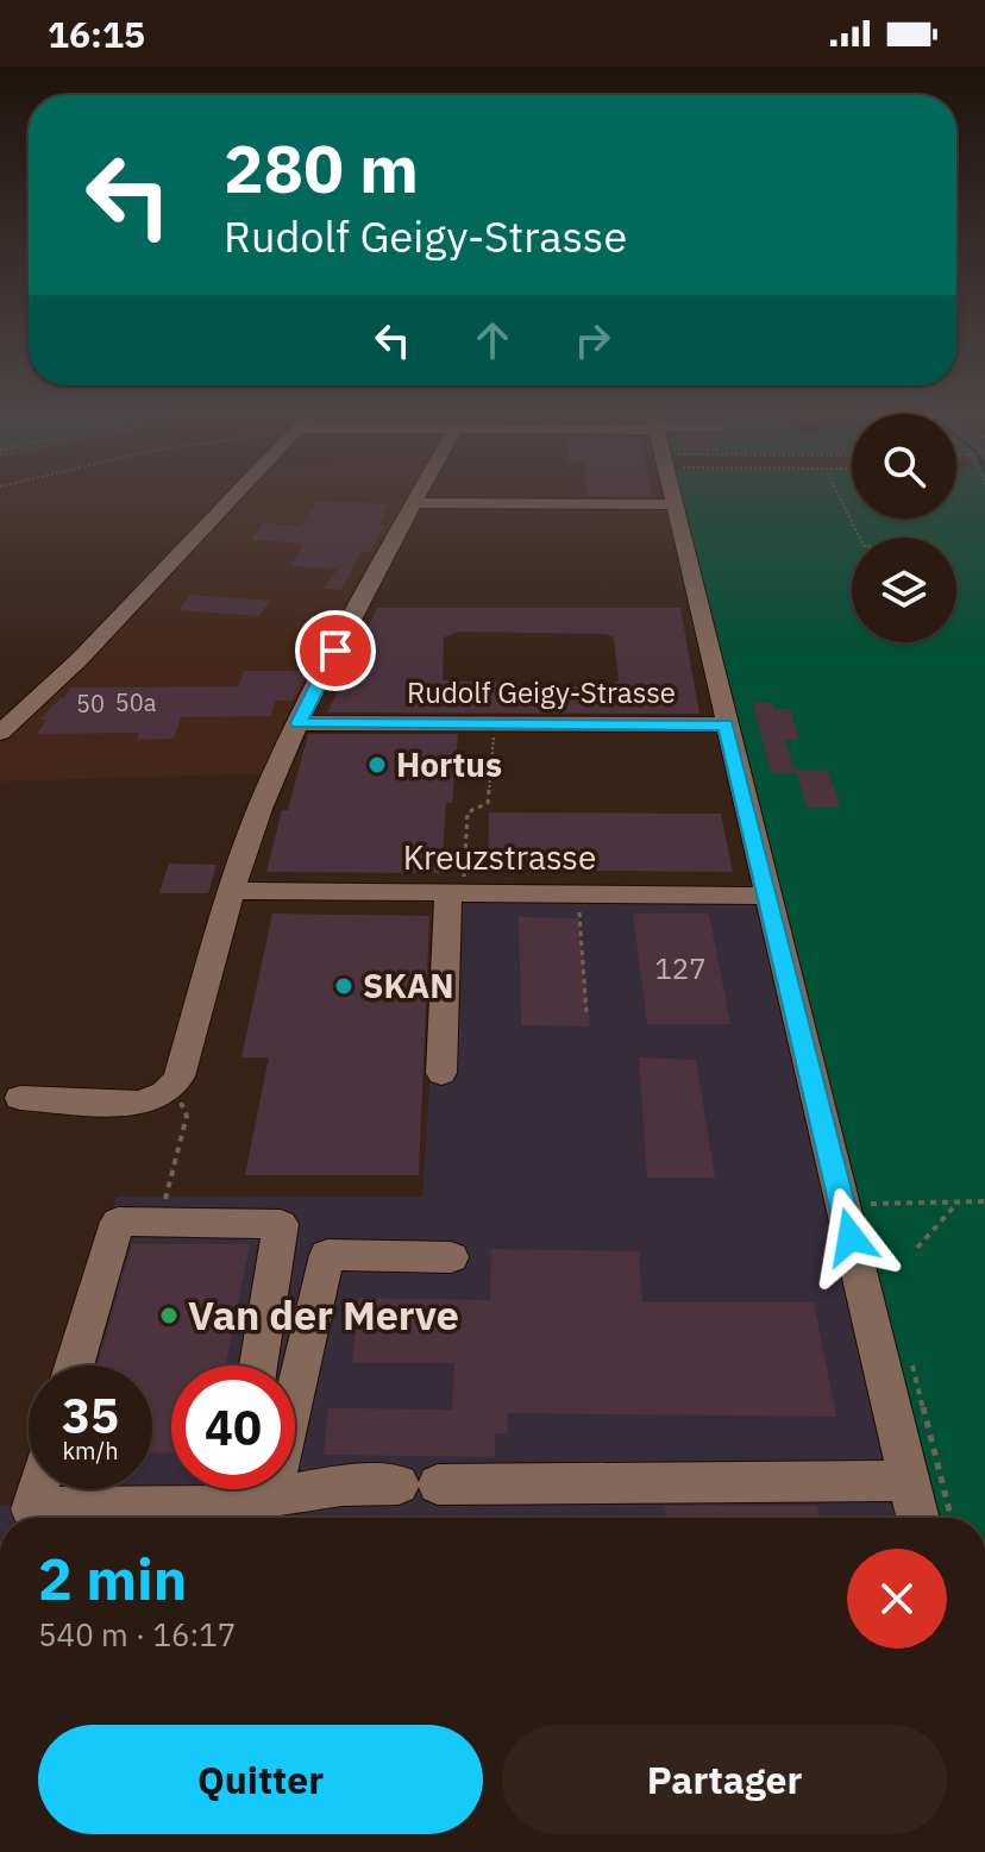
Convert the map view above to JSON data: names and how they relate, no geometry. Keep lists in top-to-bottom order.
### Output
{
  "streets": {
    "street": ["Rudolf Geigy-Strasse", "Kreuzstrasse"]
  },
  "places": ["Hortus", "SKAN", "Van der Merve"],
  "house_numbers": ["50a", "50", "127"],
  "page": {
    "status": "16:15",
    "turn": ["280 m", "Rudolf Geigy-Strasse"],
    "speed": "35 km/h",
    "limit": "40",
    "heading": ["2 min", "540 m · 16:17"],
    "buttons": ["Quitter", "Partager"]
  }
}
